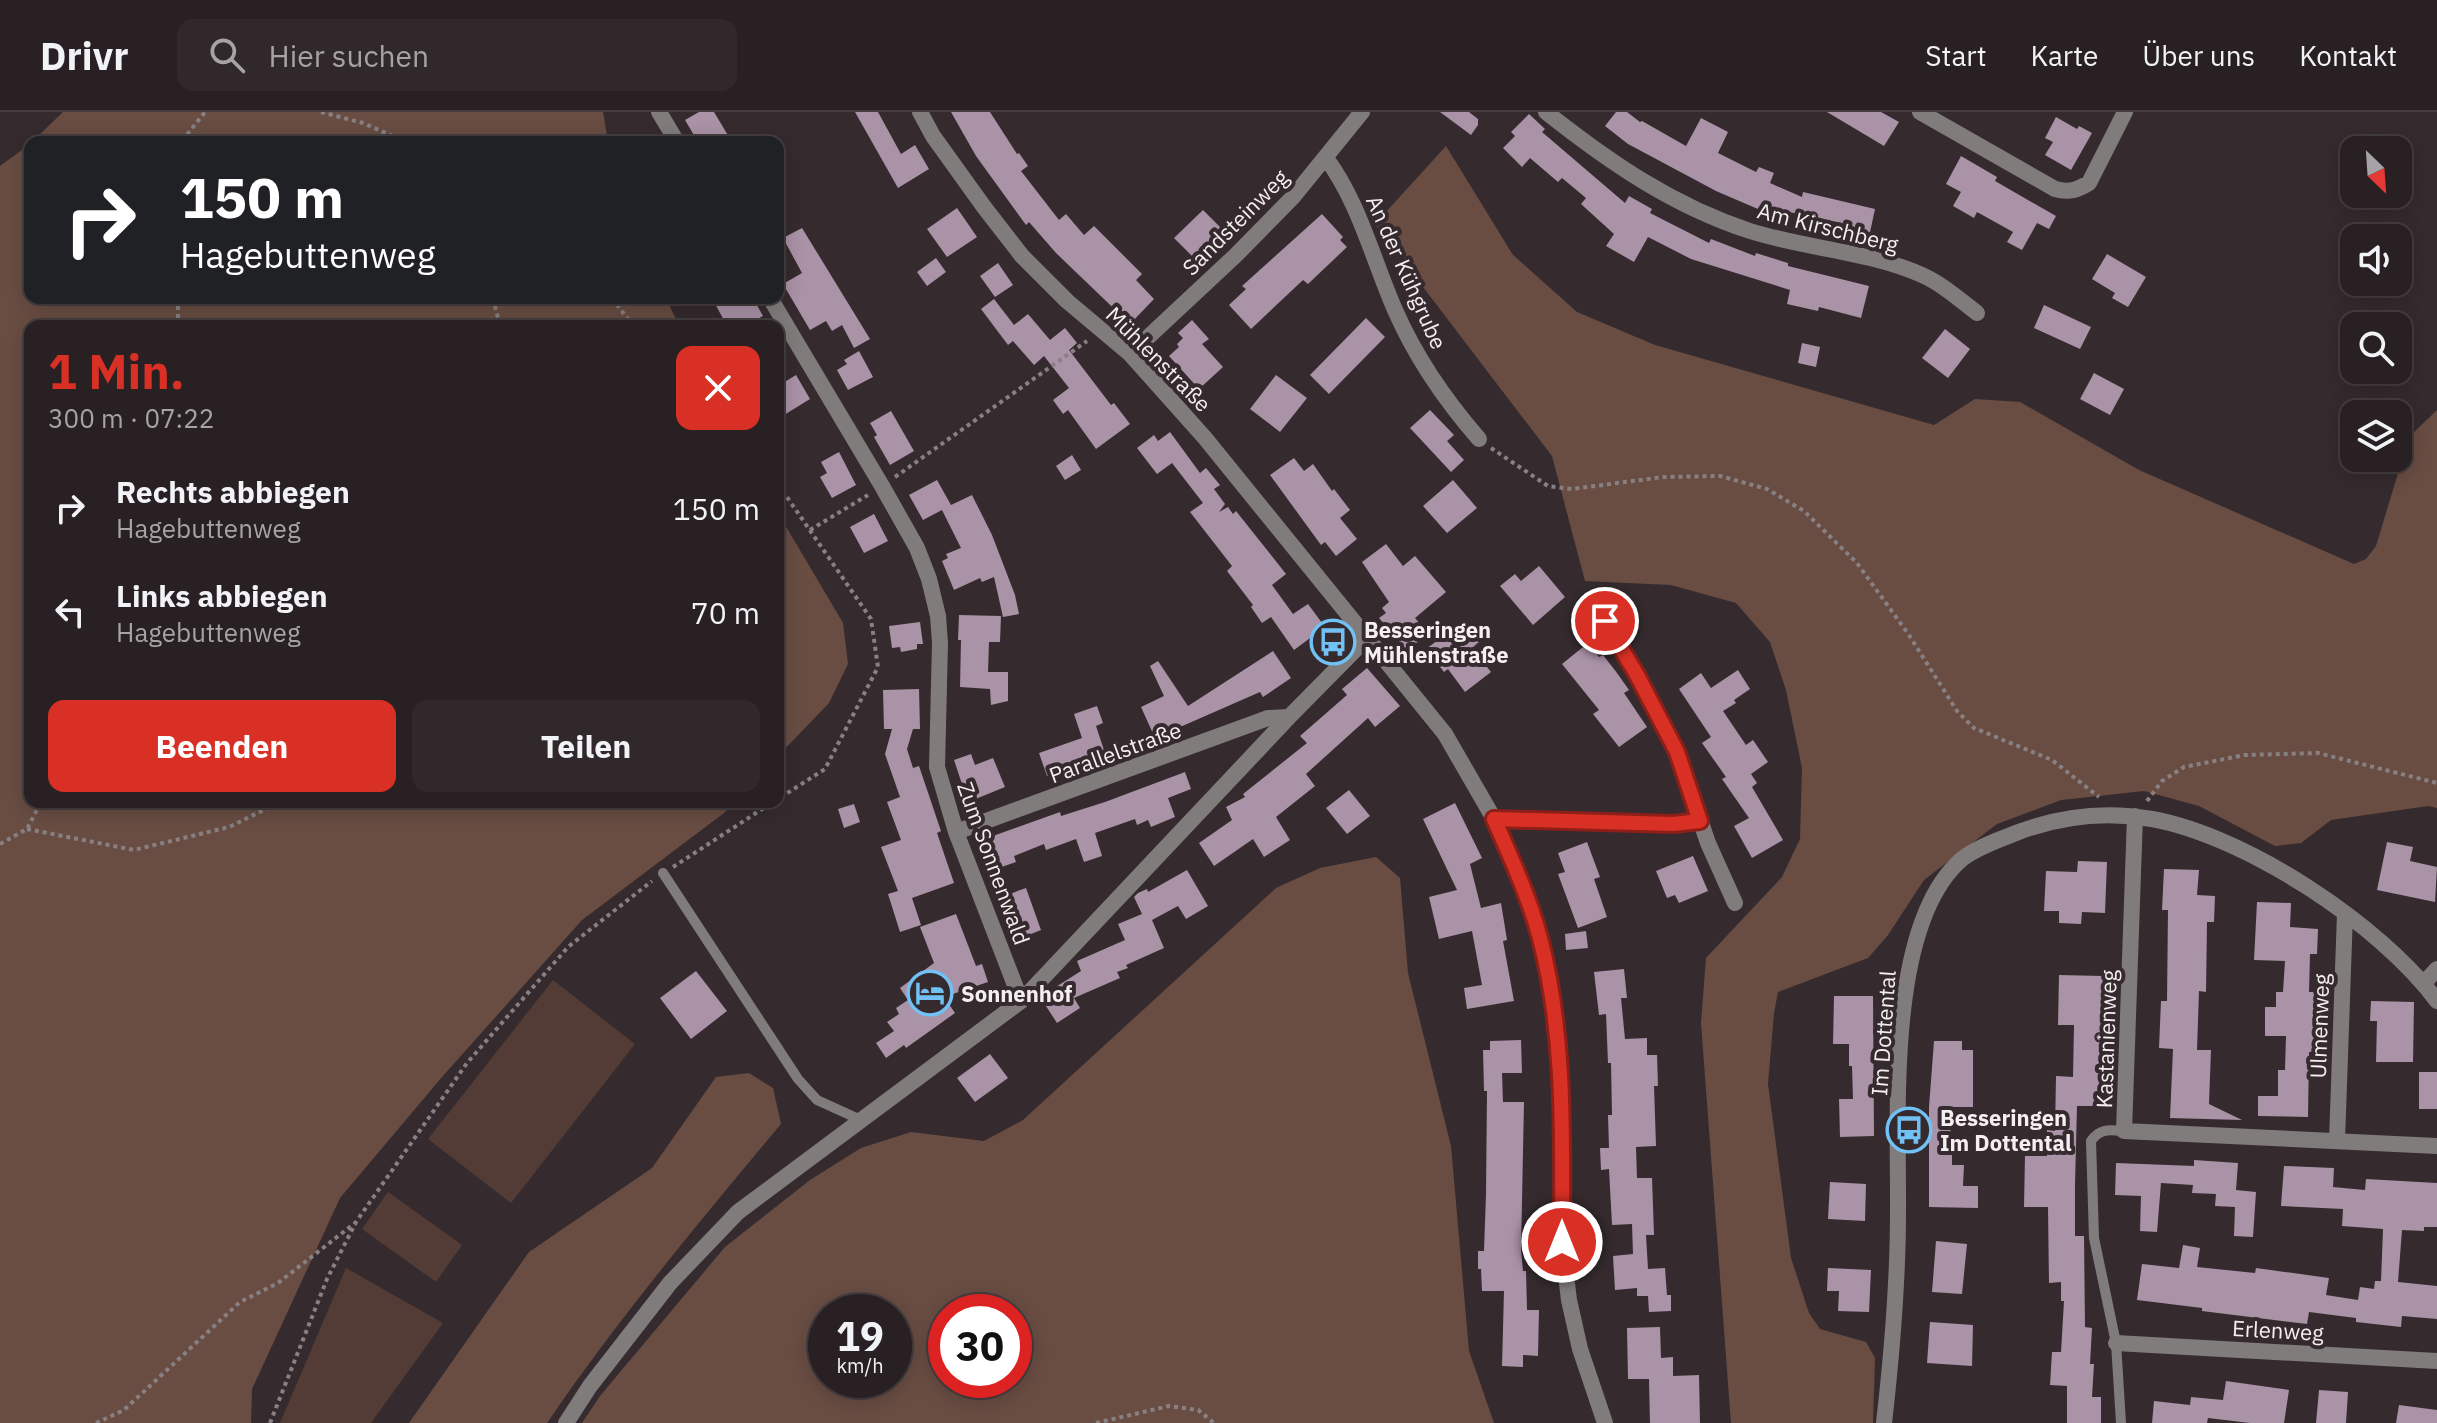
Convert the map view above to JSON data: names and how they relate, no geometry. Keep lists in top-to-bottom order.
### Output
{
  "streets": {
    "street": [
      "Sandsteinweg",
      "Am Kirschberg",
      "An der Kühgrube",
      "Mühlenstraße",
      "Parallelstraße",
      "Zum Sonnenwald",
      "Ulmenweg",
      "Im Dottental",
      "Kastanienweg",
      "Erlenweg"
    ]
  },
  "crossings": [
    ["Sandsteinweg", "An der Kühgrube"],
    ["Sandsteinweg", "Mühlenstraße"],
    ["Parallelstraße", "Zum Sonnenwald"],
    ["Ulmenweg", "Im Dottental"],
    ["Im Dottental", "Kastanienweg"],
    ["Kastanienweg", "Erlenweg"]
  ],
  "places": {
    "bus stop": ["Besseringen Mühlenstraße", "Besseringen Im Dottental"],
    "hotel": ["Sonnenhof"]
  },
  "north": "bottom right",
  "page": {
    "header": "Drivr",
    "search": "Hier suchen",
    "nav": [
      "Start",
      "Karte",
      "Über uns",
      "Kontakt"
    ],
    "turn": ["150 m", "Hagebuttenweg"],
    "heading": ["1 Min.", "300 m · 07:22"],
    "list": [
      {
        "name": "Rechts abbiegen",
        "note": "Hagebuttenweg",
        "value": "150 m"
      },
      {
        "name": "Links abbiegen",
        "note": "Hagebuttenweg",
        "value": "70 m"
      }
    ],
    "buttons": ["Beenden", "Teilen"],
    "speed": "19 km/h",
    "limit": "30"
  }
}
